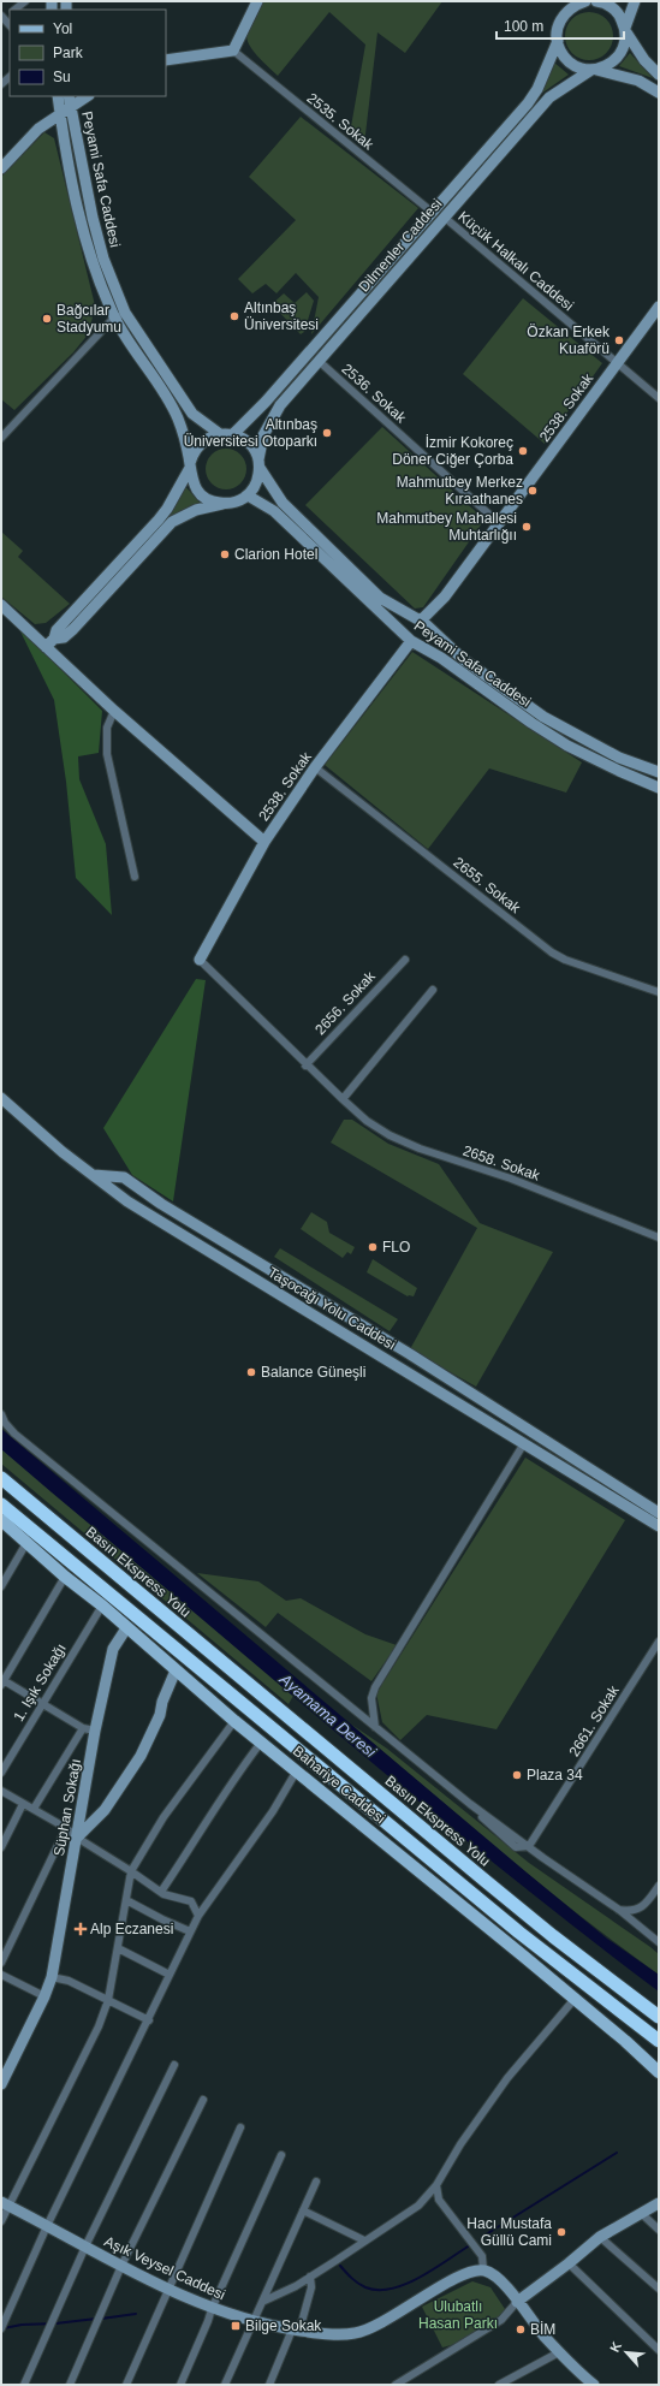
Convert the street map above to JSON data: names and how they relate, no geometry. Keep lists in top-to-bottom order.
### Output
{
  "streets": {
    "highway": ["Basın Ekspress Yolu"],
    "main road": [
      "Peyami Safa Caddesi",
      "Dilmenler Caddesi",
      "2538. Sokak",
      "Taşocağı Yolu Caddesi",
      "Bahariye Caddesi",
      "Süphan Sokağı",
      "Aşık Veysel Caddesi"
    ],
    "street": [
      "2535. Sokak",
      "Küçük Halkalı Caddesi",
      "2536. Sokak",
      "2655. Sokak",
      "2656. Sokak",
      "2658. Sokak",
      "1. Işık Sokağı",
      "2661. Sokak"
    ]
  },
  "crossings": [
    ["2535. Sokak", "Dilmenler Caddesi"],
    ["Peyami Safa Caddesi", "Dilmenler Caddesi"],
    ["Peyami Safa Caddesi", "2538. Sokak"],
    ["Dilmenler Caddesi", "Küçük Halkalı Caddesi"],
    ["Dilmenler Caddesi", "2536. Sokak"],
    ["Küçük Halkalı Caddesi", "2538. Sokak"],
    ["2536. Sokak", "2538. Sokak"],
    ["2538. Sokak", "2655. Sokak"],
    ["2538. Sokak", "2658. Sokak"],
    ["2656. Sokak", "2658. Sokak"],
    ["1. Işık Sokağı", "Bahariye Caddesi"],
    ["Bahariye Caddesi", "Süphan Sokağı"]
  ],
  "water": ["Ayamama Deresi"],
  "parks": ["Ulubatlı Hasan Parkı"],
  "places": {
    "other": [
      "Altınbaş Üniversitesi",
      "Bağcılar Stadyumu",
      "Özkan Erkek Kuaförü",
      "Altınbaş Üniversitesi Otoparkı",
      "İzmir Kokoreç Döner Ciğer Çorba",
      "Mahmutbey Merkez Kıraathanes",
      "Mahmutbey Mahallesi Muhtarlığıı",
      "Clarion Hotel",
      "FLO",
      "Balance Güneşli",
      "Plaza 34",
      "Hacı Mustafa Güllü Cami",
      "BİM"
    ],
    "health": ["Alp Eczanesi"],
    "transit": ["Bilge Sokak"]
  },
  "legend": ["Yol", "Park", "Su"],
  "scale_bar": "100 m",
  "north": "top left"
}
